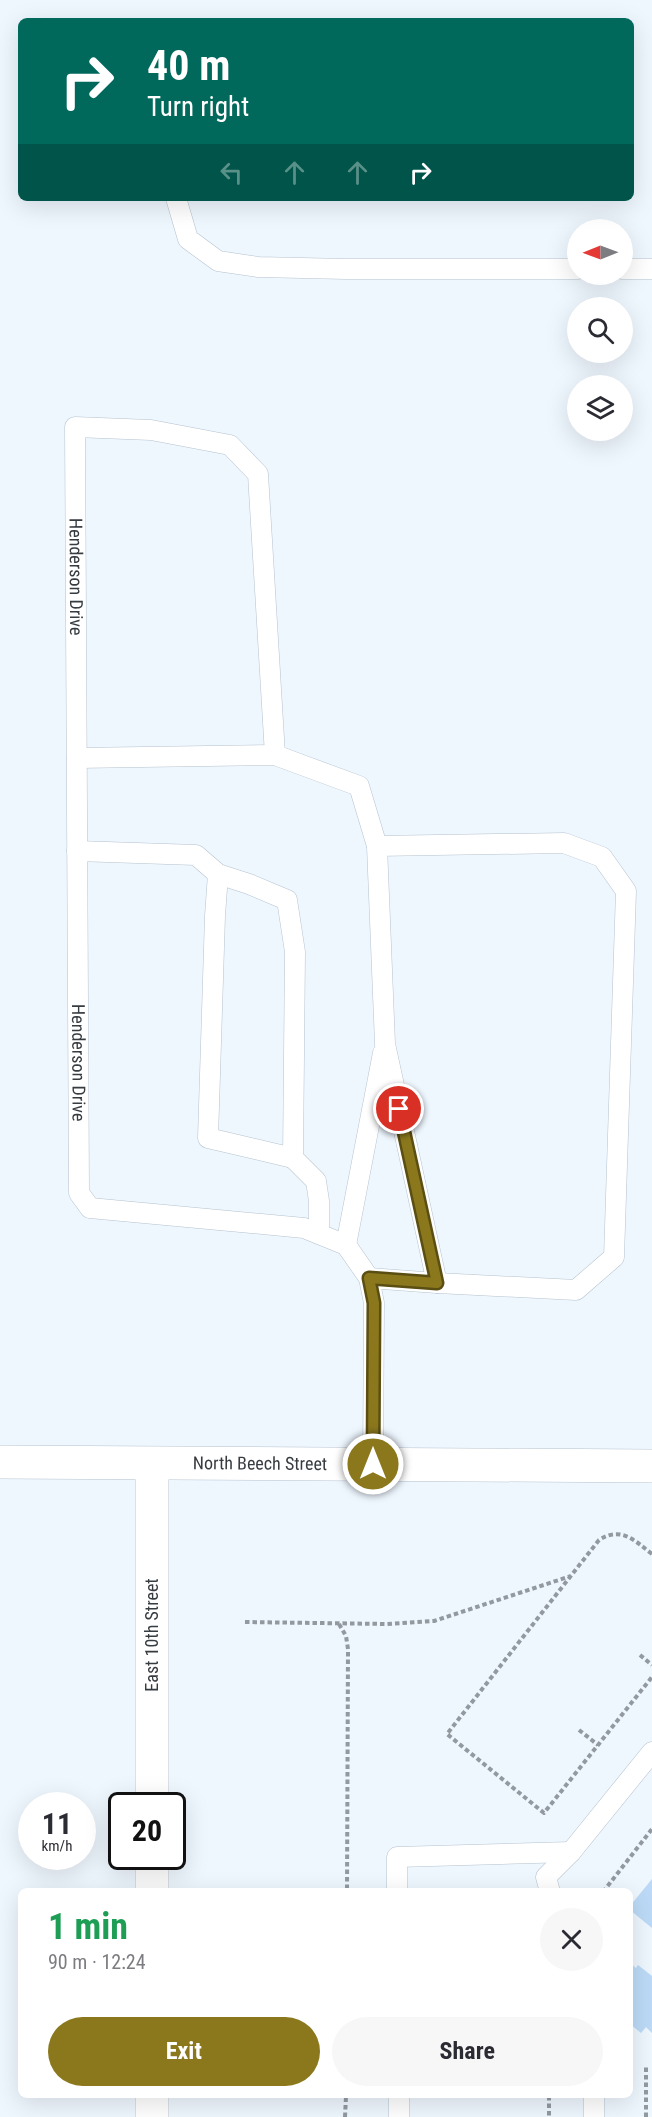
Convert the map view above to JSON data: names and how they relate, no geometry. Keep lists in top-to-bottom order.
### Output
{
  "streets": {
    "street": ["North Beech Street", "East 10th Street"],
    "lane": ["Henderson Drive"]
  },
  "crossings": [
    ["North Beech Street", "East 10th Street"]
  ],
  "north": "left",
  "page": {
    "turn": ["40 m", "Turn right"],
    "speed": "11 km/h",
    "limit": "20",
    "heading": ["1 min", "90 m · 12:24"],
    "buttons": ["Exit", "Share"]
  }
}
